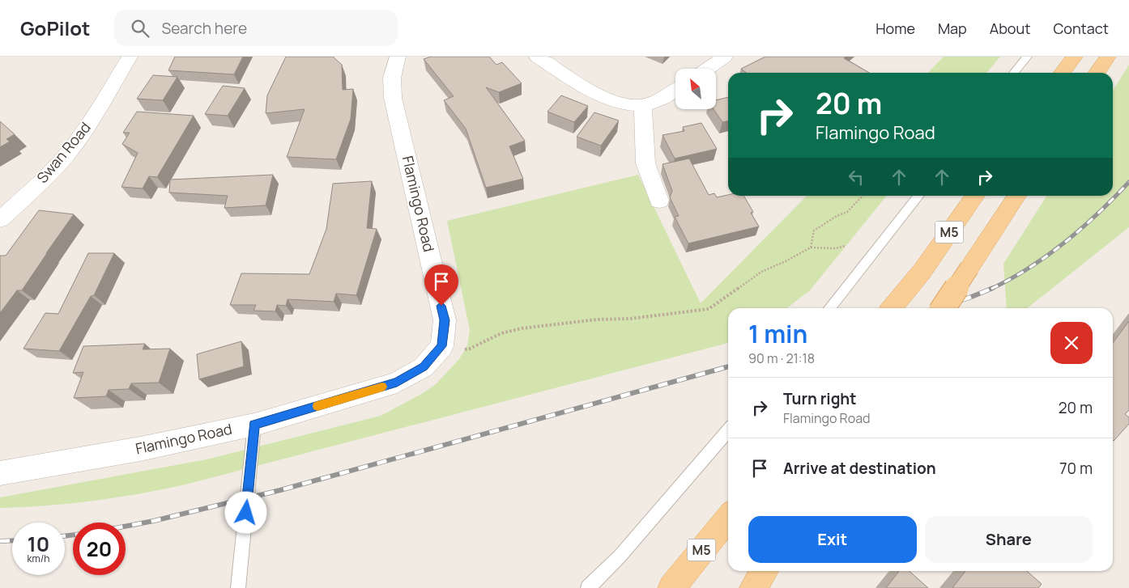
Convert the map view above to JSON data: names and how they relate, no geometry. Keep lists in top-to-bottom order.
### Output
{
  "streets": {
    "main road": ["M5"],
    "street": ["Swan Road", "Flamingo Road"]
  },
  "north": "top left",
  "page": {
    "header": "GoPilot",
    "search": "Search here",
    "nav": [
      "Home",
      "Map",
      "About",
      "Contact"
    ],
    "turn": ["20 m", "Flamingo Road"],
    "heading": ["1 min", "90 m · 21:18"],
    "list": [
      {
        "name": "Turn right",
        "note": "Flamingo Road",
        "value": "20 m"
      },
      {
        "name": "Arrive at destination",
        "value": "70 m"
      }
    ],
    "buttons": ["Exit", "Share"],
    "speed": "10 km/h",
    "limit": "20"
  }
}
